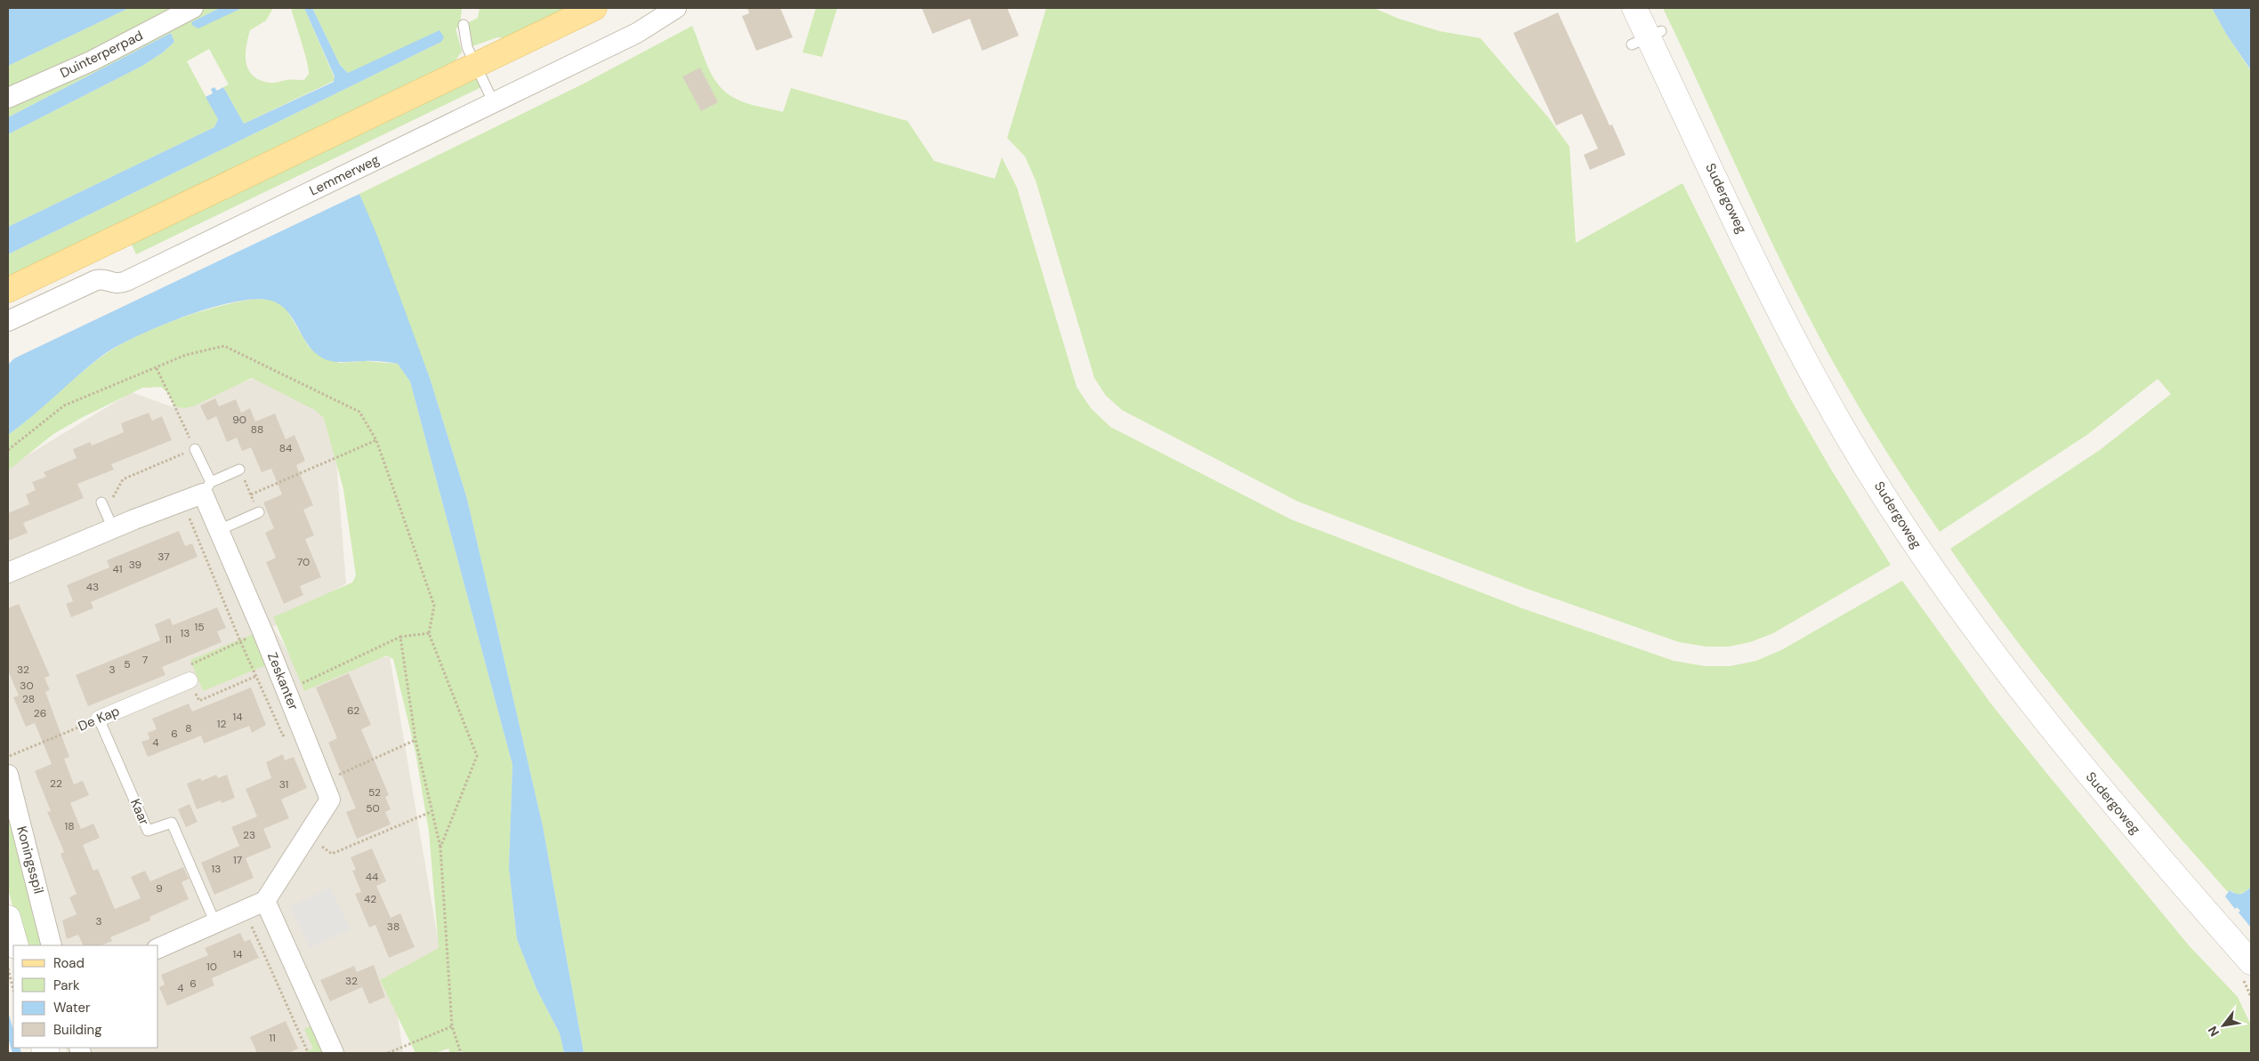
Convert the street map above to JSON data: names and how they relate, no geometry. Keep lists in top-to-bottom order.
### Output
{
  "streets": {
    "street": [
      "Duinterperpad",
      "Lemmerweg",
      "Sudergoweg",
      "Zeskanter",
      "De Kap",
      "Koningsspil"
    ],
    "lane": ["Kaar"]
  },
  "crossings": [
    ["De Kap", "Kaar"]
  ],
  "house_numbers": [
    "90",
    "88",
    "84",
    "37",
    "70",
    "39",
    "41",
    "43",
    "15",
    "13",
    "11",
    "7",
    "5",
    "32",
    "3",
    "30",
    "28",
    "62",
    "26",
    "14",
    "12",
    "8",
    "6",
    "4",
    "22",
    "31",
    "52",
    "50",
    "18",
    "23",
    "17",
    "13",
    "44",
    "9",
    "42",
    "3",
    "38",
    "14",
    "10",
    "32",
    "6",
    "4",
    "11"
  ],
  "legend": [
    "Road",
    "Park",
    "Water",
    "Building"
  ],
  "north": "bottom left"
}
